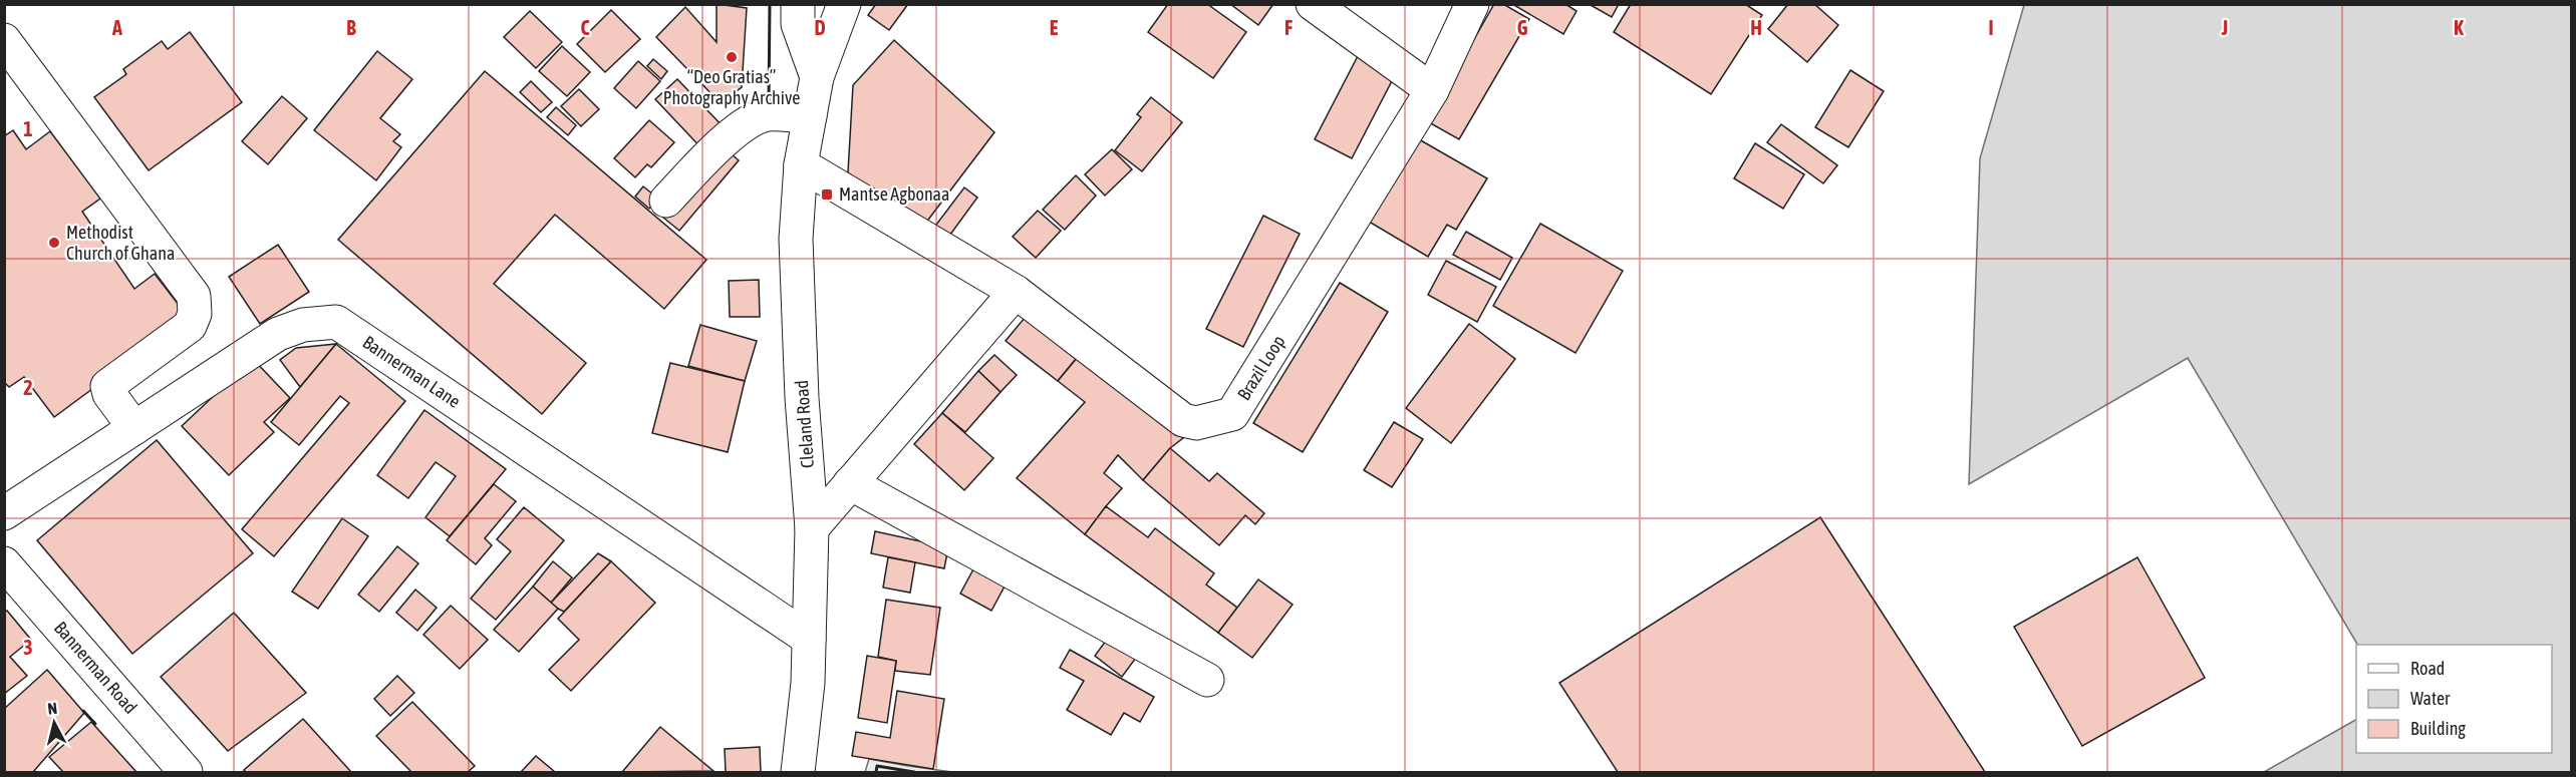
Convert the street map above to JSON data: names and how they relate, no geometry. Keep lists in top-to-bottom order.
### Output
{
  "streets": {
    "street": [
      "Brazil Loop",
      "Bannerman Lane",
      "Cleland Road",
      "Bannerman Road"
    ]
  },
  "crossings": [
    ["Brazil Loop", "Cleland Road"],
    ["Bannerman Lane", "Cleland Road"]
  ],
  "places": {
    "other": ["“Deo Gratias” Photography Archive", "Methodist Church of Ghana"],
    "transit": ["Mantse Agbonaa"]
  },
  "legend": ["Road", "Water", "Building"],
  "north": "top",
  "grid": {
    "columns": [
      "A",
      "B",
      "C",
      "D",
      "E",
      "F",
      "G",
      "H",
      "I",
      "J",
      "K"
    ],
    "rows": ["1", "2", "3"]
  }
}
